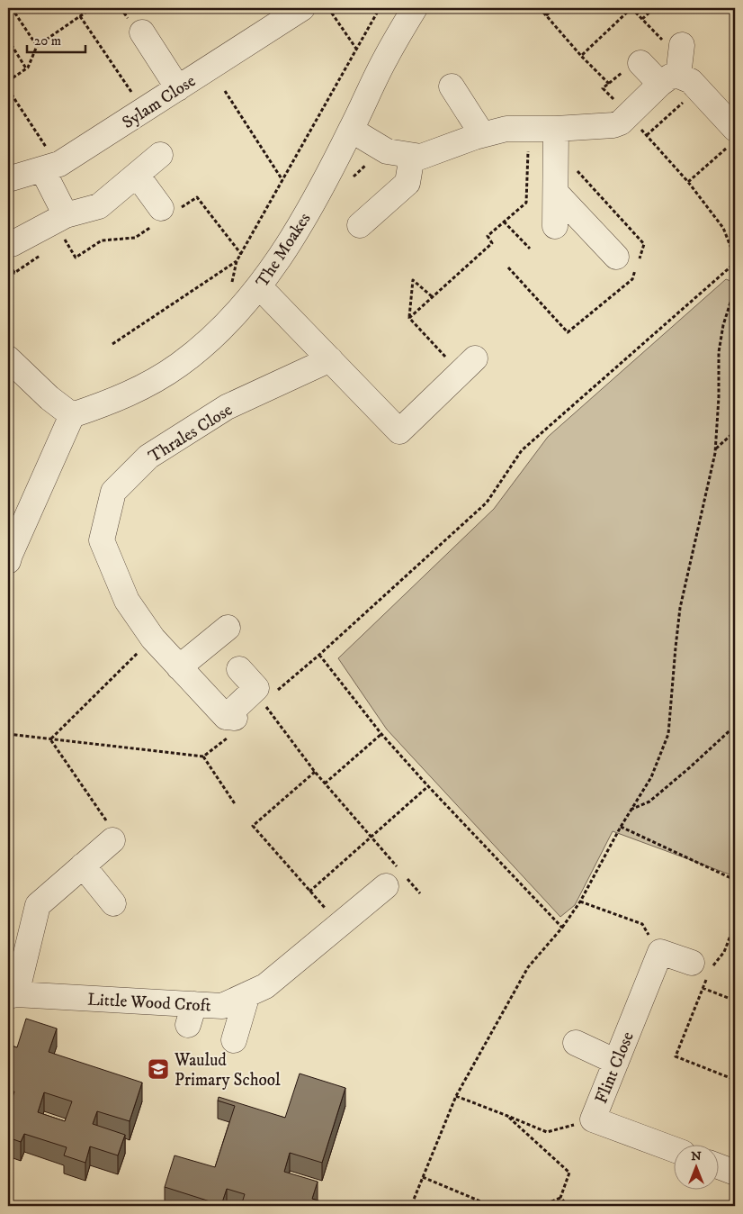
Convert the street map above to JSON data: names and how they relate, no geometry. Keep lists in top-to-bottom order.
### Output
{
  "streets": {
    "street": [
      "Sylam Close",
      "The Moakes",
      "Thrales Close",
      "Little Wood Croft",
      "Flint Close"
    ]
  },
  "places": {
    "school or university": ["Waulud Primary School"]
  },
  "scale_bar": "20 m",
  "north": "top"
}
